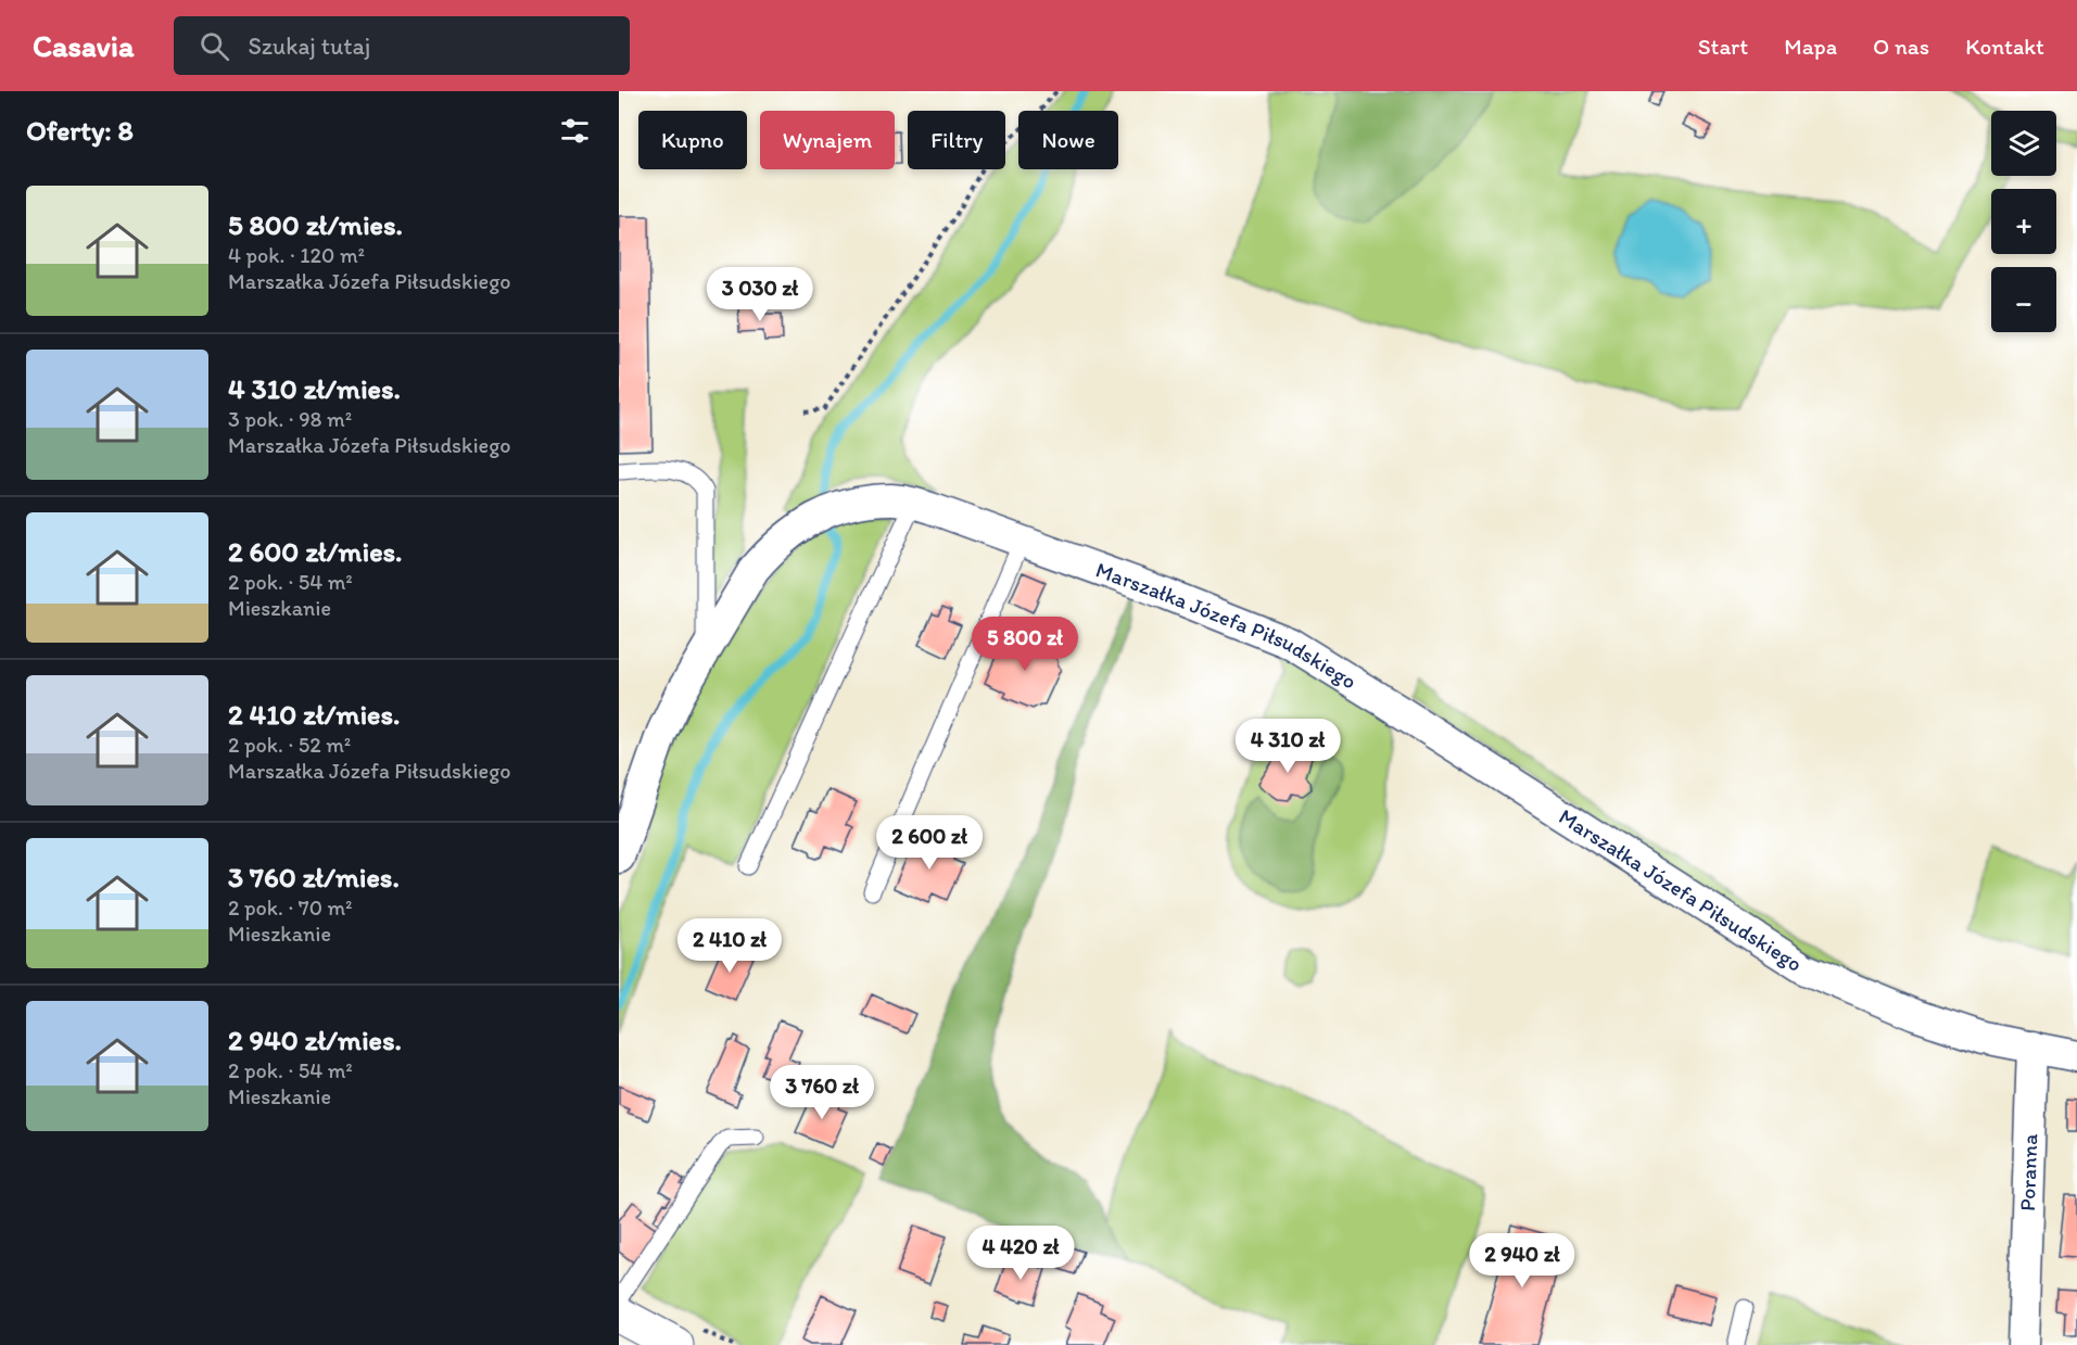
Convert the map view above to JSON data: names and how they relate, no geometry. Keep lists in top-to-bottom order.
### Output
{
  "streets": {
    "street": ["Marszałka Józefa Piłsudskiego", "Poranna"]
  },
  "crossings": [
    ["Marszałka Józefa Piłsudskiego", "Poranna"]
  ],
  "page": {
    "header": "Casavia",
    "search": "Szukaj tutaj",
    "nav": [
      "Start",
      "Mapa",
      "O nas",
      "Kontakt"
    ],
    "heading": "Oferty: 8",
    "map_buttons": ["+", "−"],
    "chip": [
      "Kupno",
      "Wynajem",
      "Filtry",
      "Nowe"
    ],
    "list": [
      {
        "name": "5 800 zł/mies.",
        "note": "4 pok. · 120 m² · Marszałka Józefa Piłsudskiego"
      },
      {
        "name": "4 310 zł/mies.",
        "note": "3 pok. · 98 m² · Marszałka Józefa Piłsudskiego"
      },
      {
        "name": "2 600 zł/mies.",
        "note": "2 pok. · 54 m² · Mieszkanie"
      },
      {
        "name": "2 410 zł/mies.",
        "note": "2 pok. · 52 m² · Marszałka Józefa Piłsudskiego"
      },
      {
        "name": "3 760 zł/mies.",
        "note": "2 pok. · 70 m² · Mieszkanie"
      },
      {
        "name": "2 940 zł/mies.",
        "note": "2 pok. · 54 m² · Mieszkanie"
      }
    ],
    "price": [
      "3 030 zł",
      "5 800 zł",
      "4 310 zł",
      "2 600 zł",
      "2 410 zł",
      "3 760 zł",
      "4 420 zł",
      "2 940 zł"
    ]
  }
}
